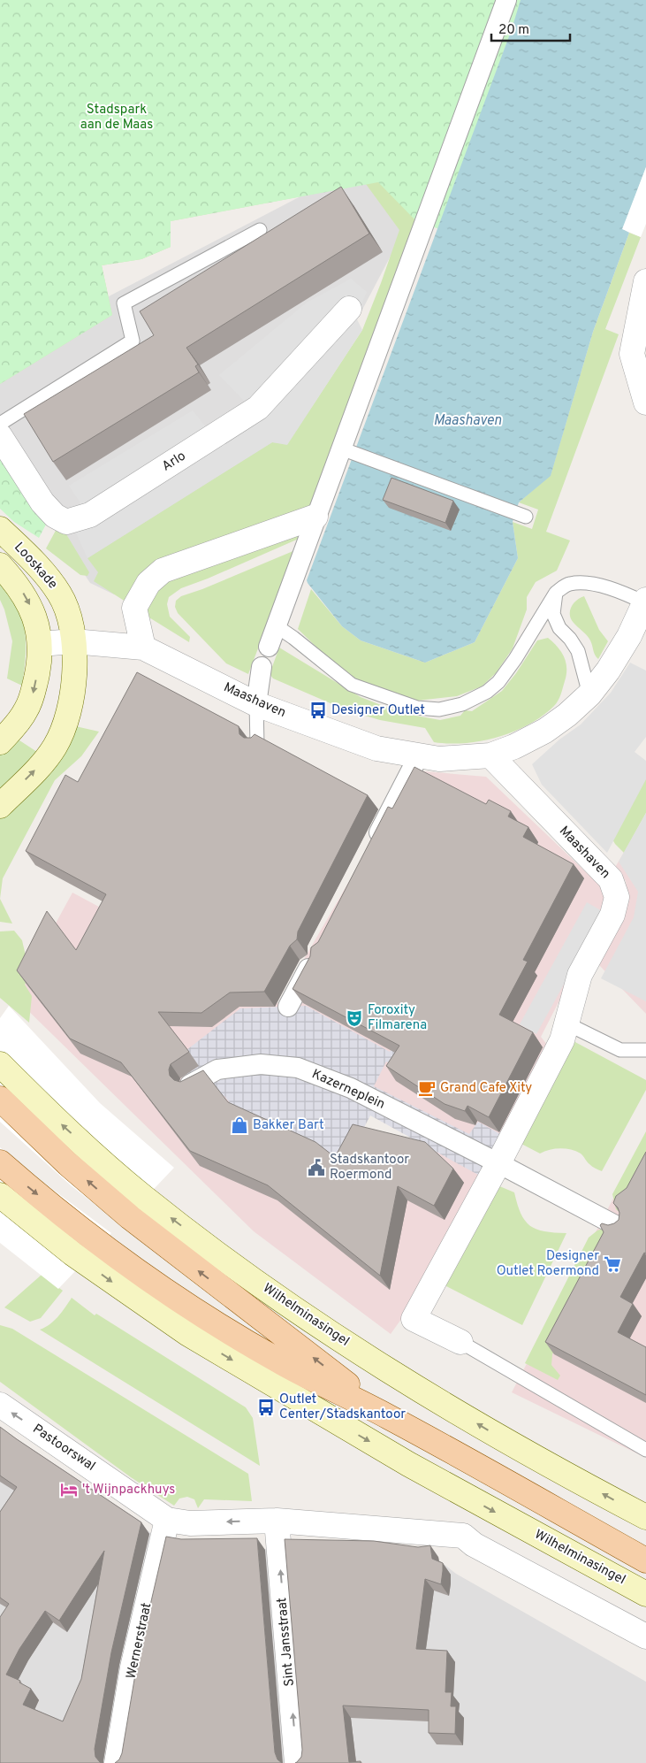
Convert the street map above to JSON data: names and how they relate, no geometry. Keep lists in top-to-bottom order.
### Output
{
  "streets": {
    "main road": ["Looskade", "Wilhelminasingel"],
    "street": [
      "Arlo",
      "Maashaven",
      "Kazerneplein",
      "Pastoorswal",
      "Wernerstraat",
      "Sint Jansstraat"
    ]
  },
  "crossings": [
    ["Looskade", "Maashaven"],
    ["Pastoorswal", "Wernerstraat"],
    ["Pastoorswal", "Sint Jansstraat"]
  ],
  "one_way": ["Pastoorswal", "Sint Jansstraat"],
  "water": ["Maashaven"],
  "parks": ["Stadspark aan de Maas"],
  "places": {
    "bus stop": ["Designer Outlet", "Outlet Center/Stadskantoor"],
    "theatre": ["Foroxity Filmarena"],
    "cafe": ["Grand Cafe Xity"],
    "shop": ["Bakker Bart"],
    "public building": ["Stadskantoor Roermond"],
    "supermarket": ["Designer Outlet Roermond"],
    "hotel": ["'t Wijnpackhuys"]
  },
  "scale_bar": "20 m"
}
